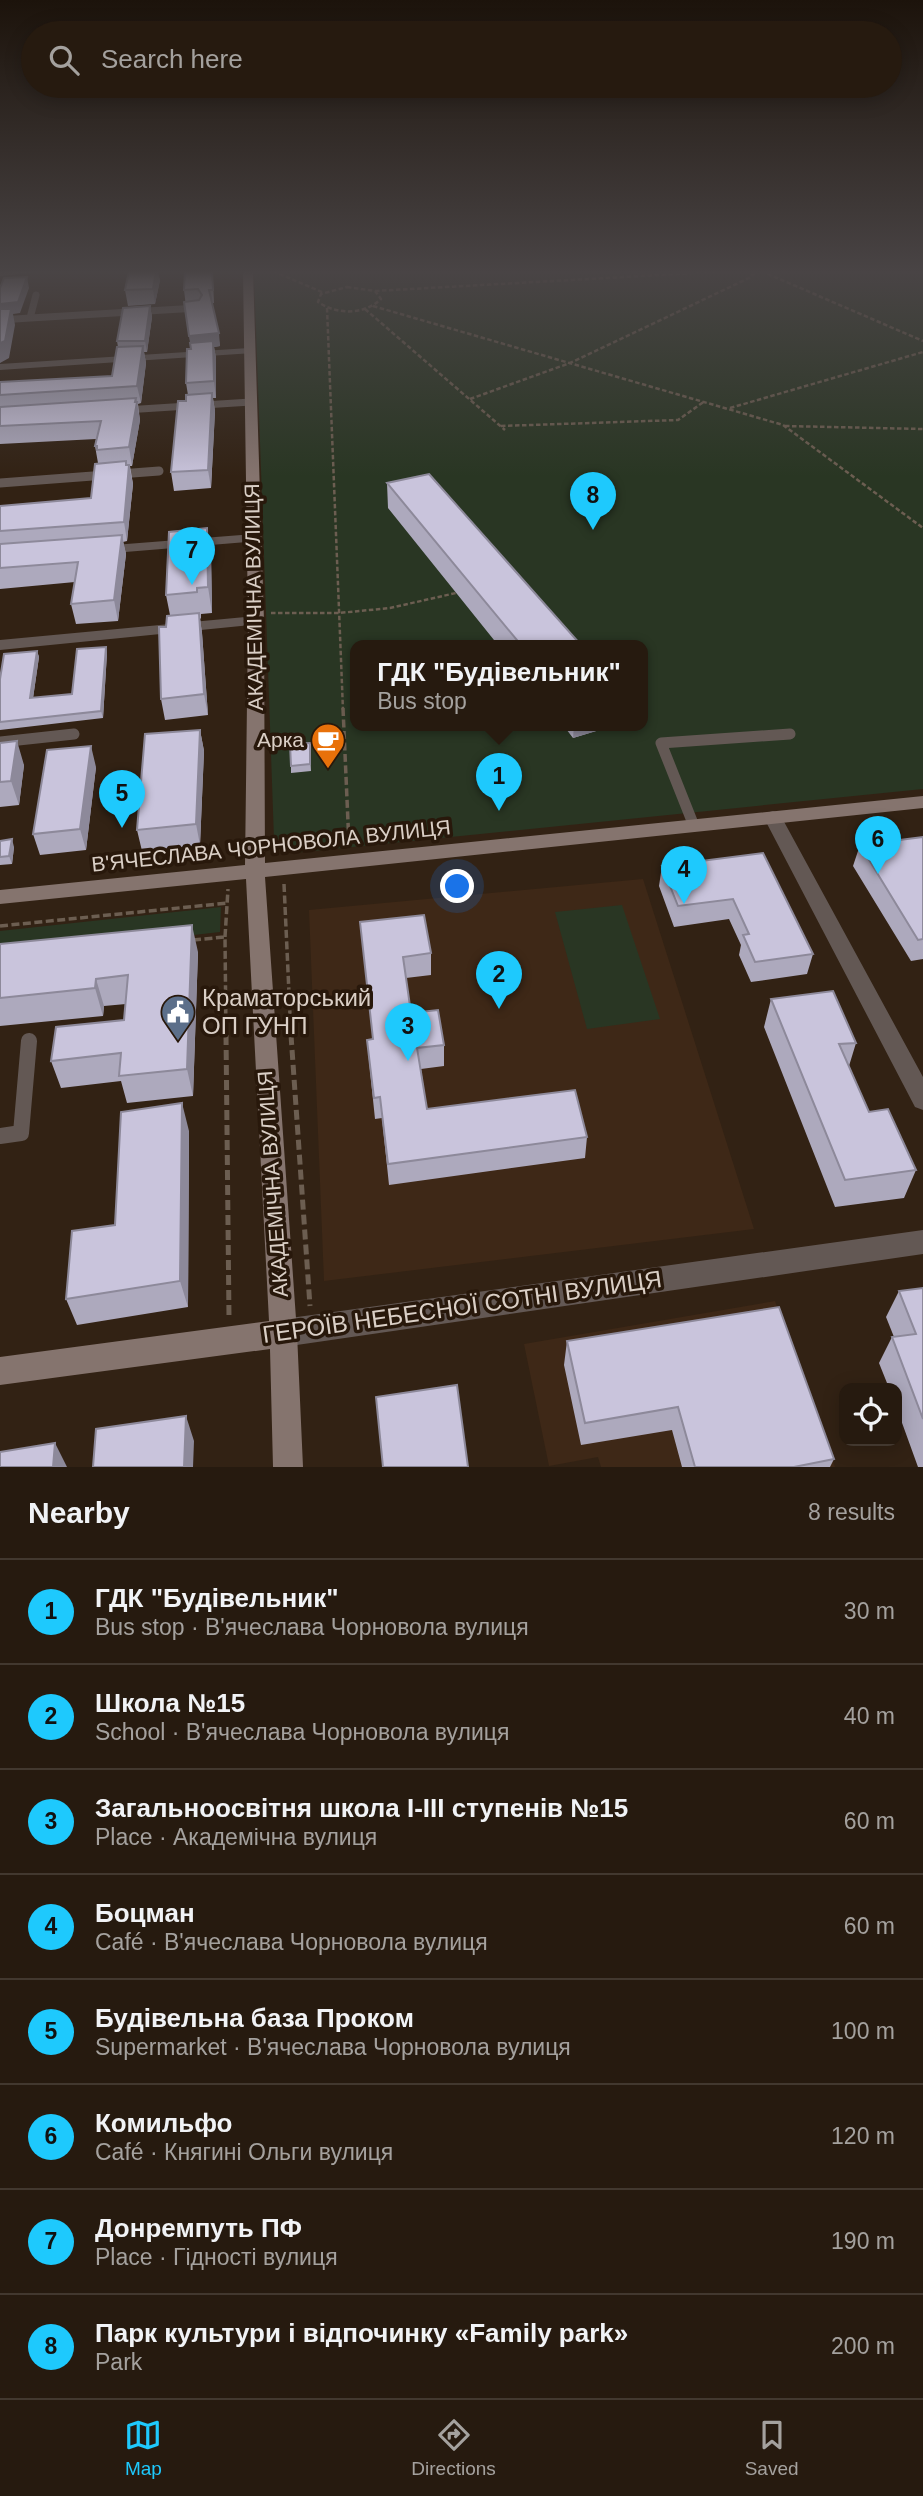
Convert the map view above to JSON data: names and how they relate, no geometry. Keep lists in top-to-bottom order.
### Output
{
  "streets": {
    "street": ["АКАДЕМІЧНА ВУЛИЦЯ", "В'ЯЧЕСЛАВА ЧОРНОВОЛА ВУЛИЦЯ", "ГЕРОЇВ НЕБЕСНОЇ СОТНІ ВУЛИЦЯ"]
  },
  "crossings": [
    ["АКАДЕМІЧНА ВУЛИЦЯ", "В'ЯЧЕСЛАВА ЧОРНОВОЛА ВУЛИЦЯ"],
    ["АКАДЕМІЧНА ВУЛИЦЯ", "ГЕРОЇВ НЕБЕСНОЇ СОТНІ ВУЛИЦЯ"]
  ],
  "places": {
    "cafe": ["Арка"],
    "public building": ["Краматорський ОП ГУНП"]
  },
  "page": {
    "search": "Search here",
    "pins": [
      "8",
      "7",
      "1",
      "5",
      "6",
      "4",
      "2",
      "3"
    ],
    "popup": ["ГДК \"Будівельник\"", "Bus stop"],
    "heading": ["Nearby", "8 results"],
    "list": [
      {
        "mark": "1",
        "name": "ГДК \"Будівельник\"",
        "note": "Bus stop · В'ячеслава Чорновола вулиця",
        "value": "30 m"
      },
      {
        "mark": "2",
        "name": "Школа №15",
        "note": "School · В'ячеслава Чорновола вулиця",
        "value": "40 m"
      },
      {
        "mark": "3",
        "name": "Загальноосвітня школа І-ІІІ ступенів №15",
        "note": "Place · Академічна вулиця",
        "value": "60 m"
      },
      {
        "mark": "4",
        "name": "Боцман",
        "note": "Café · В'ячеслава Чорновола вулиця",
        "value": "60 m"
      },
      {
        "mark": "5",
        "name": "Будівельна база Проком",
        "note": "Supermarket · В'ячеслава Чорновола вулиця",
        "value": "100 m"
      },
      {
        "mark": "6",
        "name": "Комильфо",
        "note": "Café · Княгині Ольги вулиця",
        "value": "120 m"
      },
      {
        "mark": "7",
        "name": "Донремпуть ПФ",
        "note": "Place · Гідності вулиця",
        "value": "190 m"
      },
      {
        "mark": "8",
        "name": "Парк культури і відпочинку «Family park»",
        "note": "Park",
        "value": "200 m"
      }
    ],
    "nav": ["Map", "Directions", "Saved"]
  }
}
